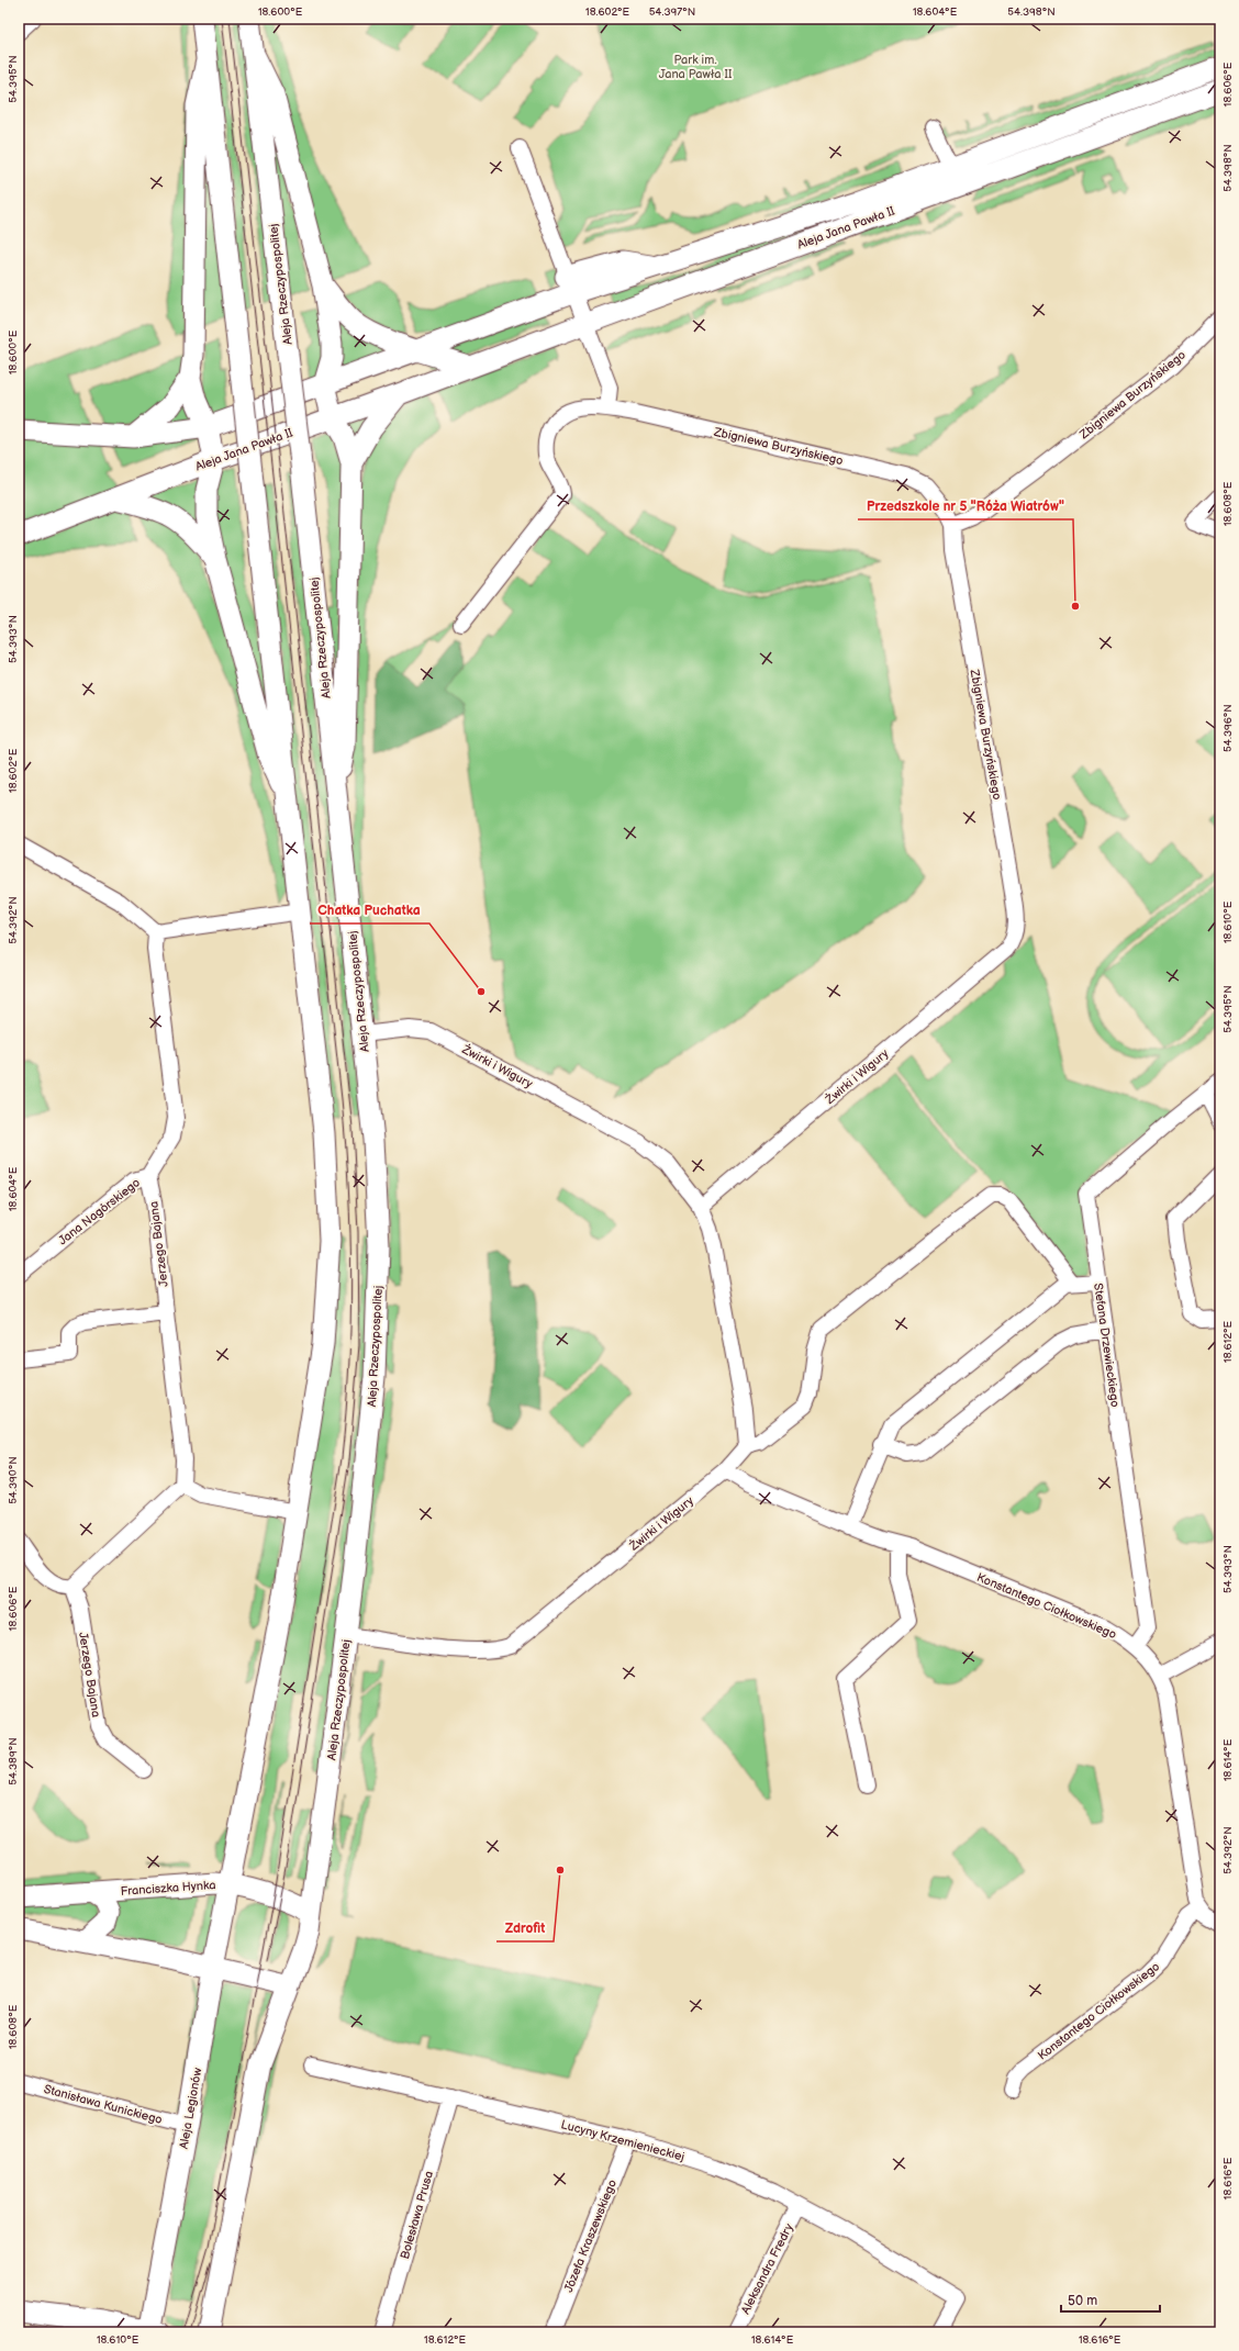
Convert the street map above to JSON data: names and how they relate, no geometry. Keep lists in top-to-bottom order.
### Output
{
  "streets": {
    "main road": [
      "Aleja Jana Pawła II",
      "Aleja Rzeczypospolitej",
      "Franciszka Hynka",
      "Aleja Legionów"
    ],
    "street": [
      "Zbigniewa Burzyńskiego",
      "Żwirki i Wigury",
      "Jana Nagórskiego",
      "Jerzego Bajana",
      "Stefana Drzewieckiego",
      "Konstantego Ciołkowskiego",
      "Stanisława Kunickiego",
      "Lucyny Krzemienieckiej",
      "Bolesława Prusa",
      "Józefa Kraszewskiego",
      "Aleksandra Fredry"
    ]
  },
  "crossings": [
    ["Aleja Rzeczypospolitej", "Żwirki i Wigury"],
    ["Aleja Rzeczypospolitej", "Franciszka Hynka"],
    ["Zbigniewa Burzyńskiego", "Żwirki i Wigury"],
    ["Żwirki i Wigury", "Konstantego Ciołkowskiego"],
    ["Jana Nagórskiego", "Jerzego Bajana"],
    ["Stefana Drzewieckiego", "Konstantego Ciołkowskiego"],
    ["Franciszka Hynka", "Aleja Legionów"],
    ["Stanisława Kunickiego", "Aleja Legionów"],
    ["Lucyny Krzemienieckiej", "Bolesława Prusa"],
    ["Lucyny Krzemienieckiej", "Józefa Kraszewskiego"],
    ["Lucyny Krzemienieckiej", "Aleksandra Fredry"]
  ],
  "parks": ["Park im. Jana Pawła II"],
  "places": ["Przedszkole nr 5 \"Róża Wiatrów\"", "Chatka Puchatka", "Zdrofit"],
  "scale_bar": "50 m",
  "coordinates": [
    "18.600°E",
    "18.602°E",
    "54.397°N",
    "18.604°E",
    "54.398°N",
    "54.395°N",
    "18.606°E",
    "18.608°E",
    "54.393°N",
    "54.396°N",
    "54.392°N",
    "18.610°E",
    "18.612°E",
    "54.390°N",
    "18.614°E",
    "54.389°N",
    "18.616°E"
  ]
}
